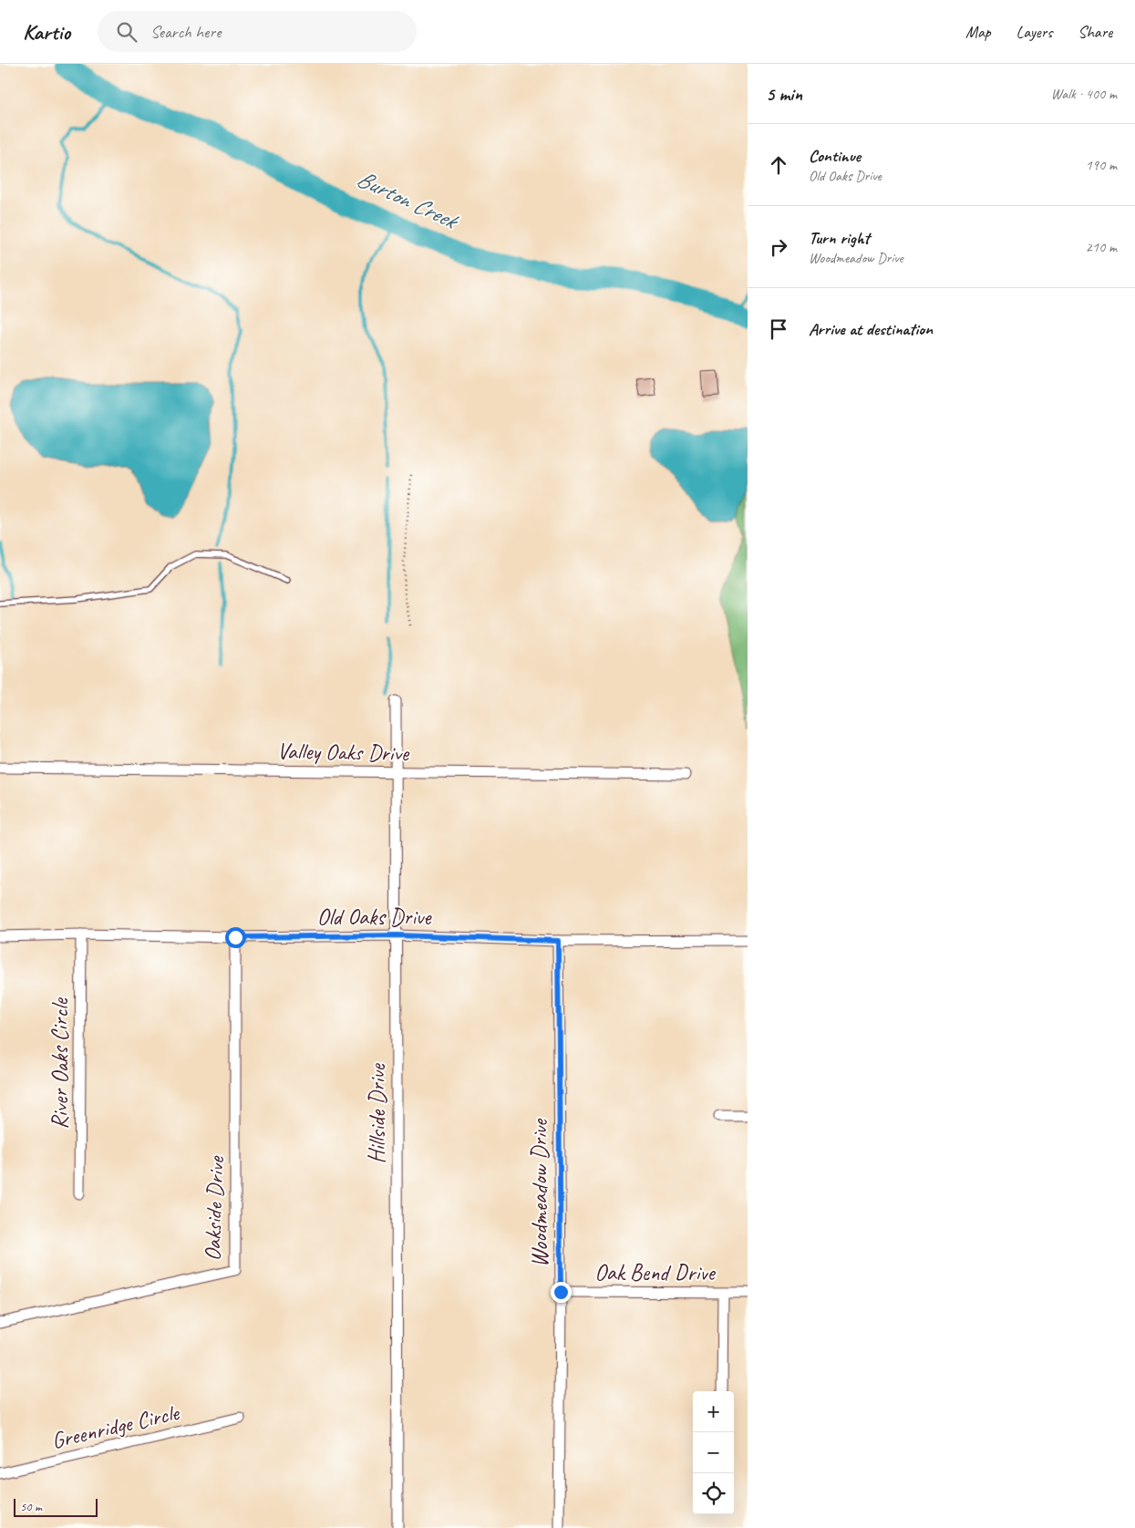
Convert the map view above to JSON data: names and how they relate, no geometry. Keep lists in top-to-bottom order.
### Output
{
  "streets": {
    "street": [
      "Valley Oaks Drive",
      "Old Oaks Drive",
      "River Oaks Circle",
      "Hillside Drive",
      "Woodmeadow Drive",
      "Oakside Drive",
      "Oak Bend Drive",
      "Greenridge Circle"
    ]
  },
  "crossings": [
    ["Valley Oaks Drive", "Hillside Drive"],
    ["Old Oaks Drive", "River Oaks Circle"],
    ["Old Oaks Drive", "Hillside Drive"],
    ["Old Oaks Drive", "Woodmeadow Drive"],
    ["Old Oaks Drive", "Oakside Drive"],
    ["Woodmeadow Drive", "Oak Bend Drive"]
  ],
  "water": ["Burton Creek"],
  "scale_bar": "50 m",
  "page": {
    "header": "Kartio",
    "search": "Search here",
    "nav": ["Map", "Layers", "Share"],
    "heading": ["5 min", "Walk · 400 m"],
    "list": [
      ["Continue", "Old Oaks Drive", "190 m"],
      ["Turn right", "Woodmeadow Drive", "210 m"],
      "Arrive at destination"
    ],
    "map_buttons": ["+", "−"],
    "scale": "50 m"
  }
}
